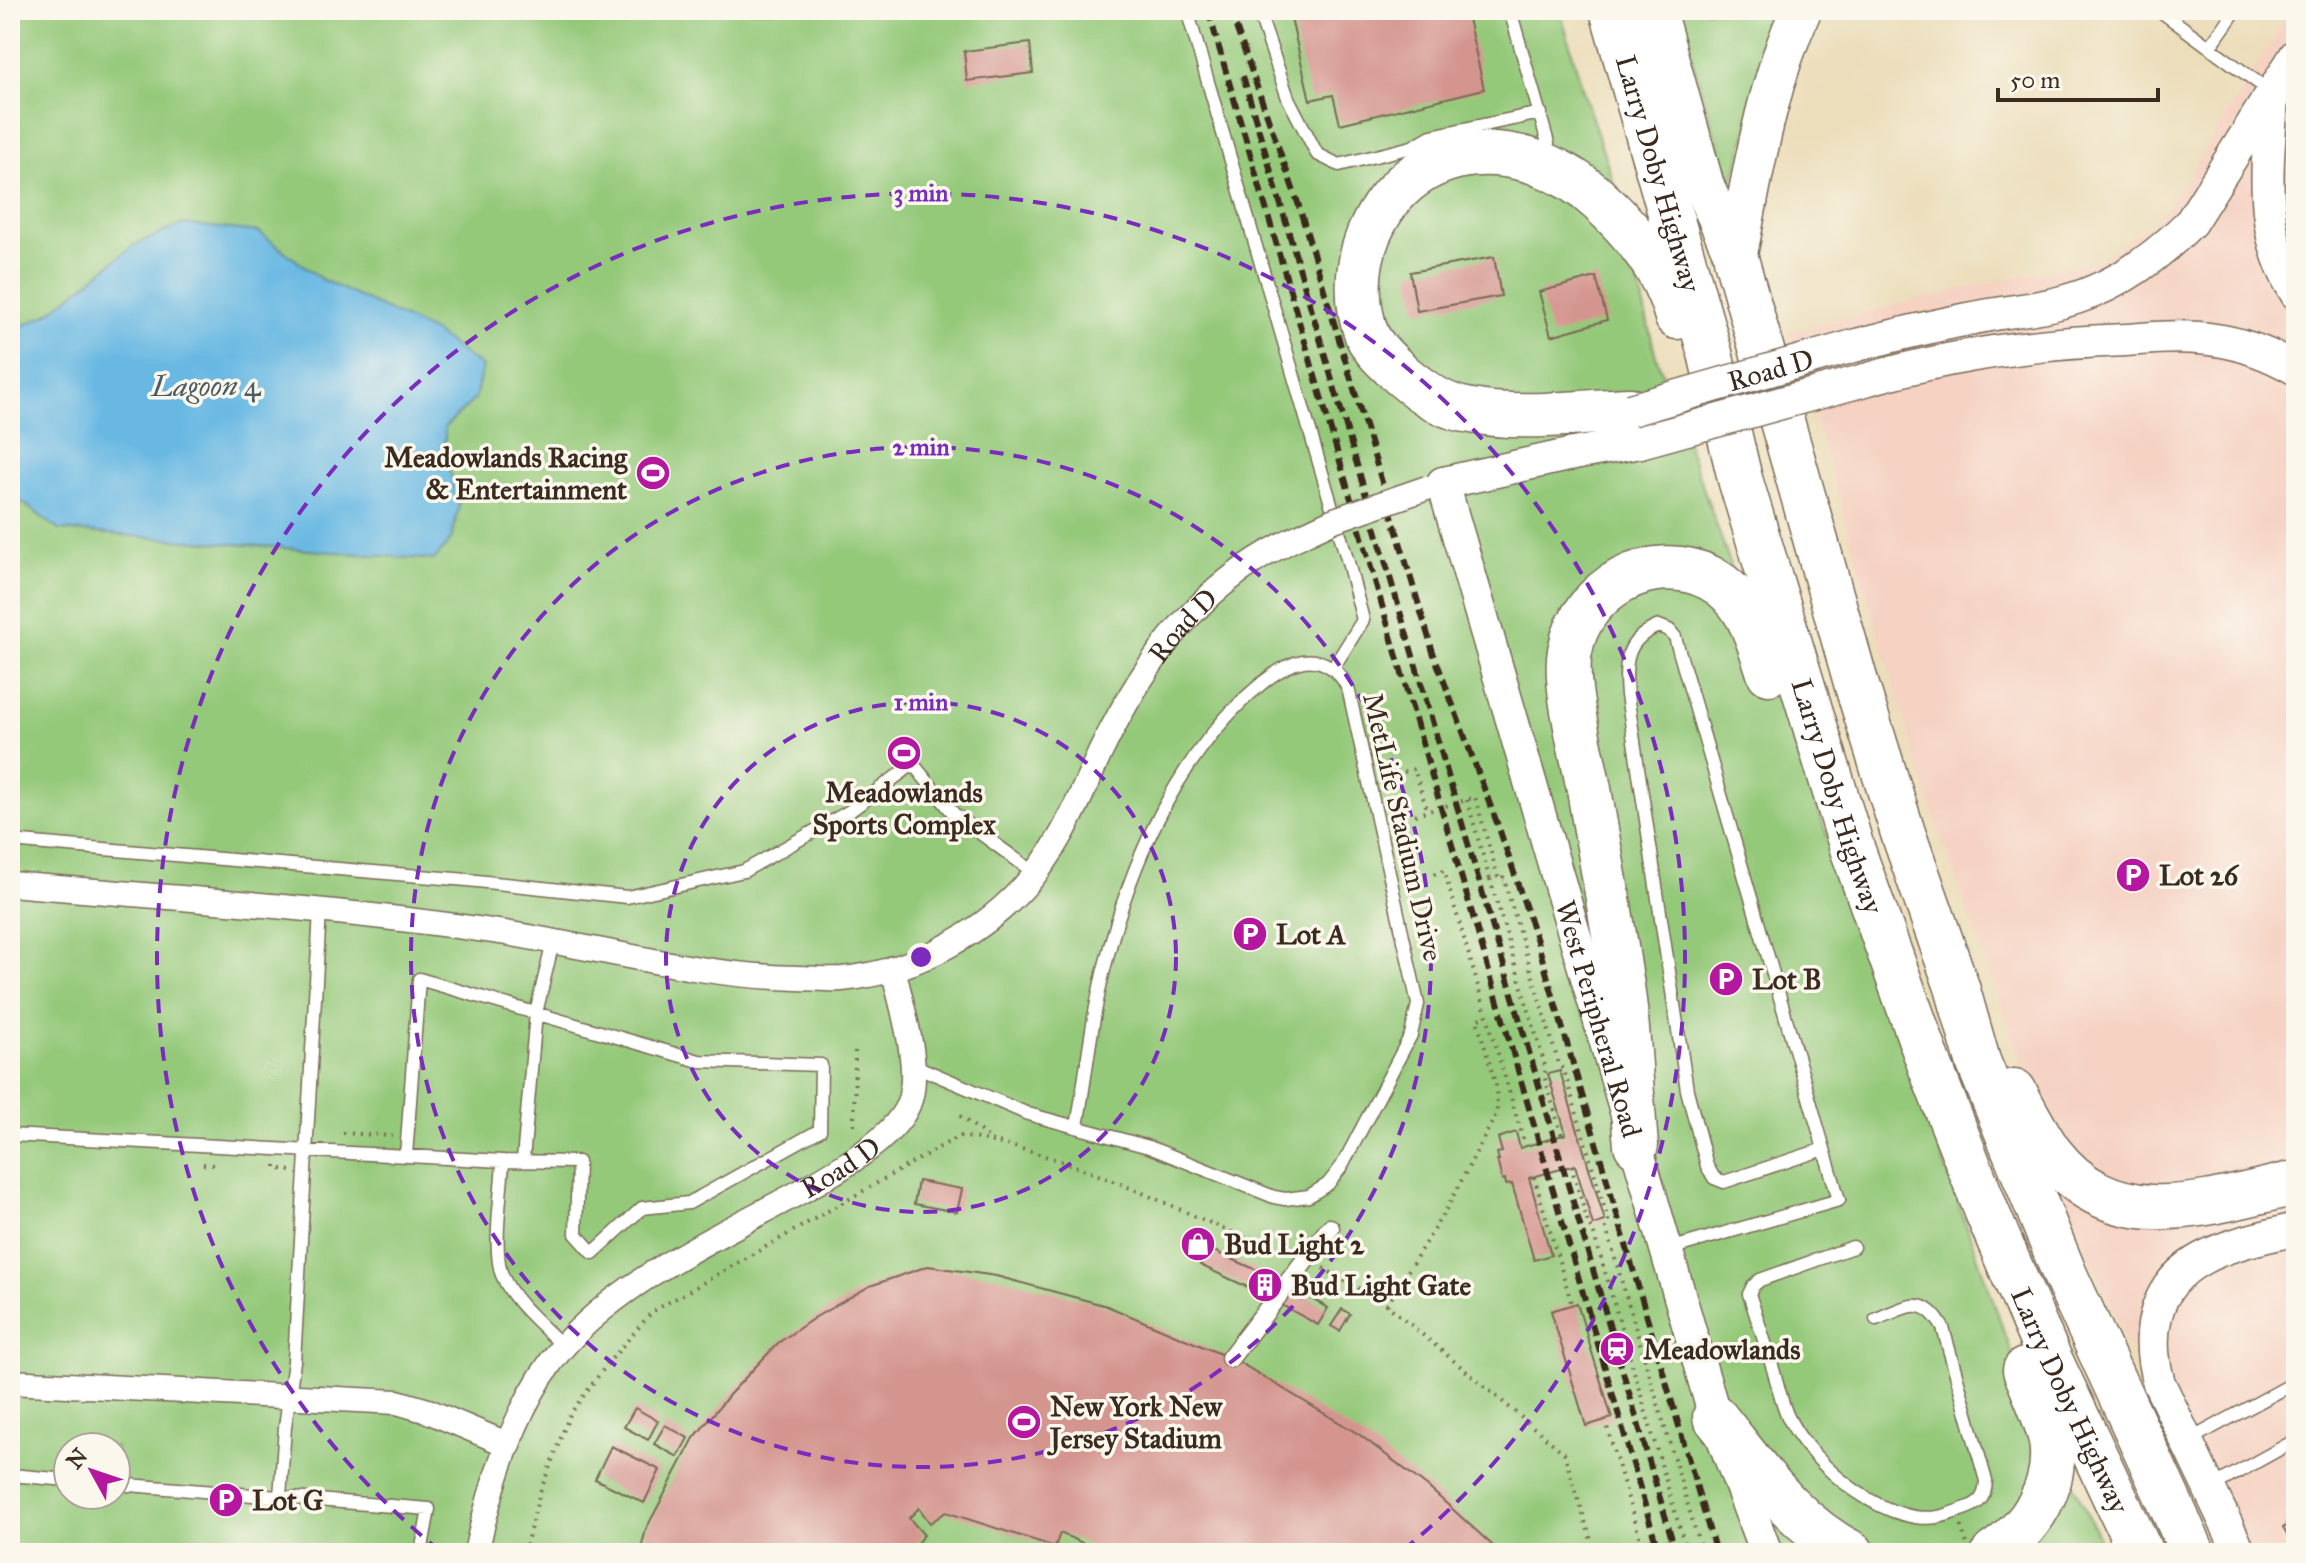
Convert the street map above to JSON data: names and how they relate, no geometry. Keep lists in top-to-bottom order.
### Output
{
  "streets": {
    "highway": ["Larry Doby Highway"],
    "street": ["Road D", "West Peripheral Road"],
    "lane": ["MetLife Stadium Drive"]
  },
  "crossings": [
    ["Road D", "MetLife Stadium Drive"],
    ["Road D", "West Peripheral Road"]
  ],
  "water": ["Lagoon 4"],
  "places": {
    "sports": ["Meadowlands Racing & Entertainment", "Meadowlands Sports Complex", "New York New Jersey Stadium"],
    "parking": [
      "Lot 26",
      "Lot A",
      "Lot B",
      "Lot G"
    ],
    "shop": ["Bud Light 2"],
    "building": ["Bud Light Gate"],
    "station": ["Meadowlands"]
  },
  "scale_bar": "50 m",
  "north": "top left",
  "rings": ["3 min", "2 min", "1 min"]
}
